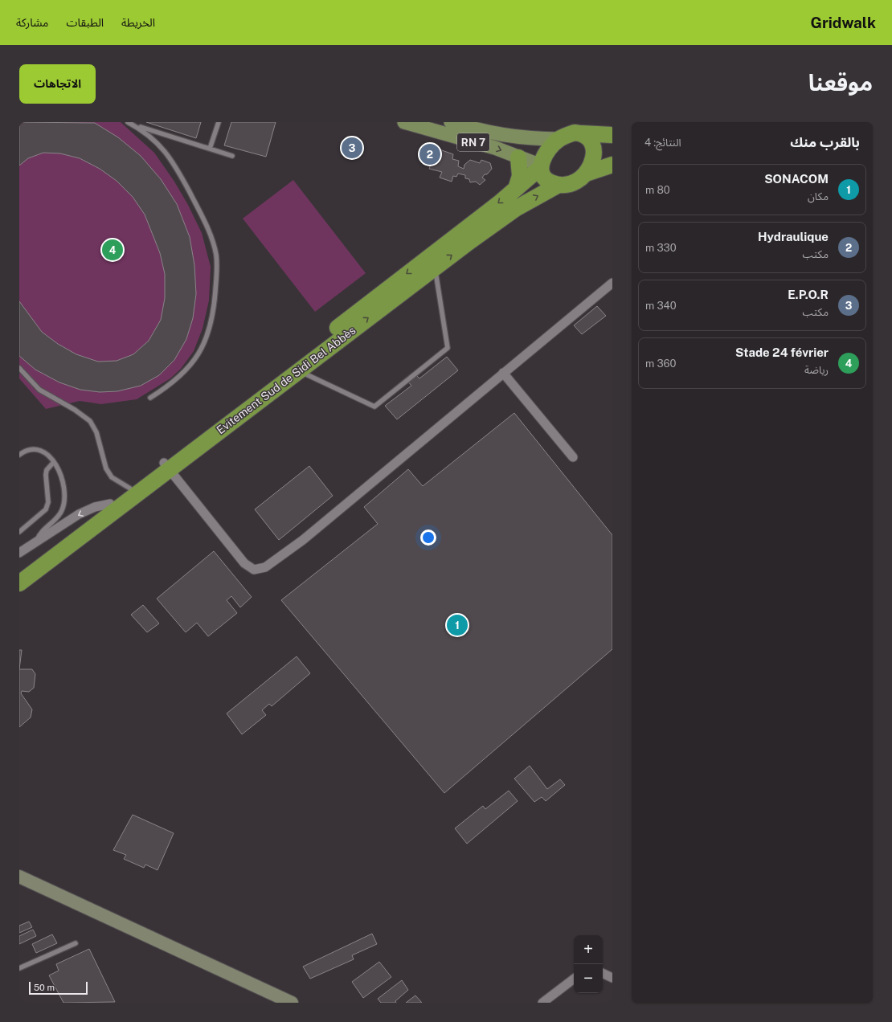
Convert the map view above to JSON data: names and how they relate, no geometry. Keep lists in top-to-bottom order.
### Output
{
  "streets": {
    "highway": ["Evitement Sud de Sidi Bel Abbès"],
    "main road": ["RN 7"]
  },
  "crossings": [
    ["RN 7", "Evitement Sud de Sidi Bel Abbès"]
  ],
  "scale_bar": "50 m",
  "page": {
    "header": "Gridwalk",
    "nav": ["الخريطة", "الطبقات", "مشاركة"],
    "title": "موقعنا",
    "buttons": "الاتجاهات",
    "heading": ["بالقرب منك", "النتائج: 4"],
    "pins": [
      "3",
      "2",
      "4",
      "1"
    ],
    "list": [
      {
        "mark": "1",
        "name": "SONACOM",
        "note": "مكان",
        "value": "80 m"
      },
      {
        "mark": "2",
        "name": "Hydraulique",
        "note": "مكتب",
        "value": "330 m"
      },
      {
        "mark": "3",
        "name": "E.P.O.R",
        "note": "مكتب",
        "value": "340 m"
      },
      {
        "mark": "4",
        "name": "Stade 24 février",
        "note": "رياضة",
        "value": "360 m"
      }
    ],
    "map_buttons": ["+", "−"],
    "scale": "50 m"
  }
}
